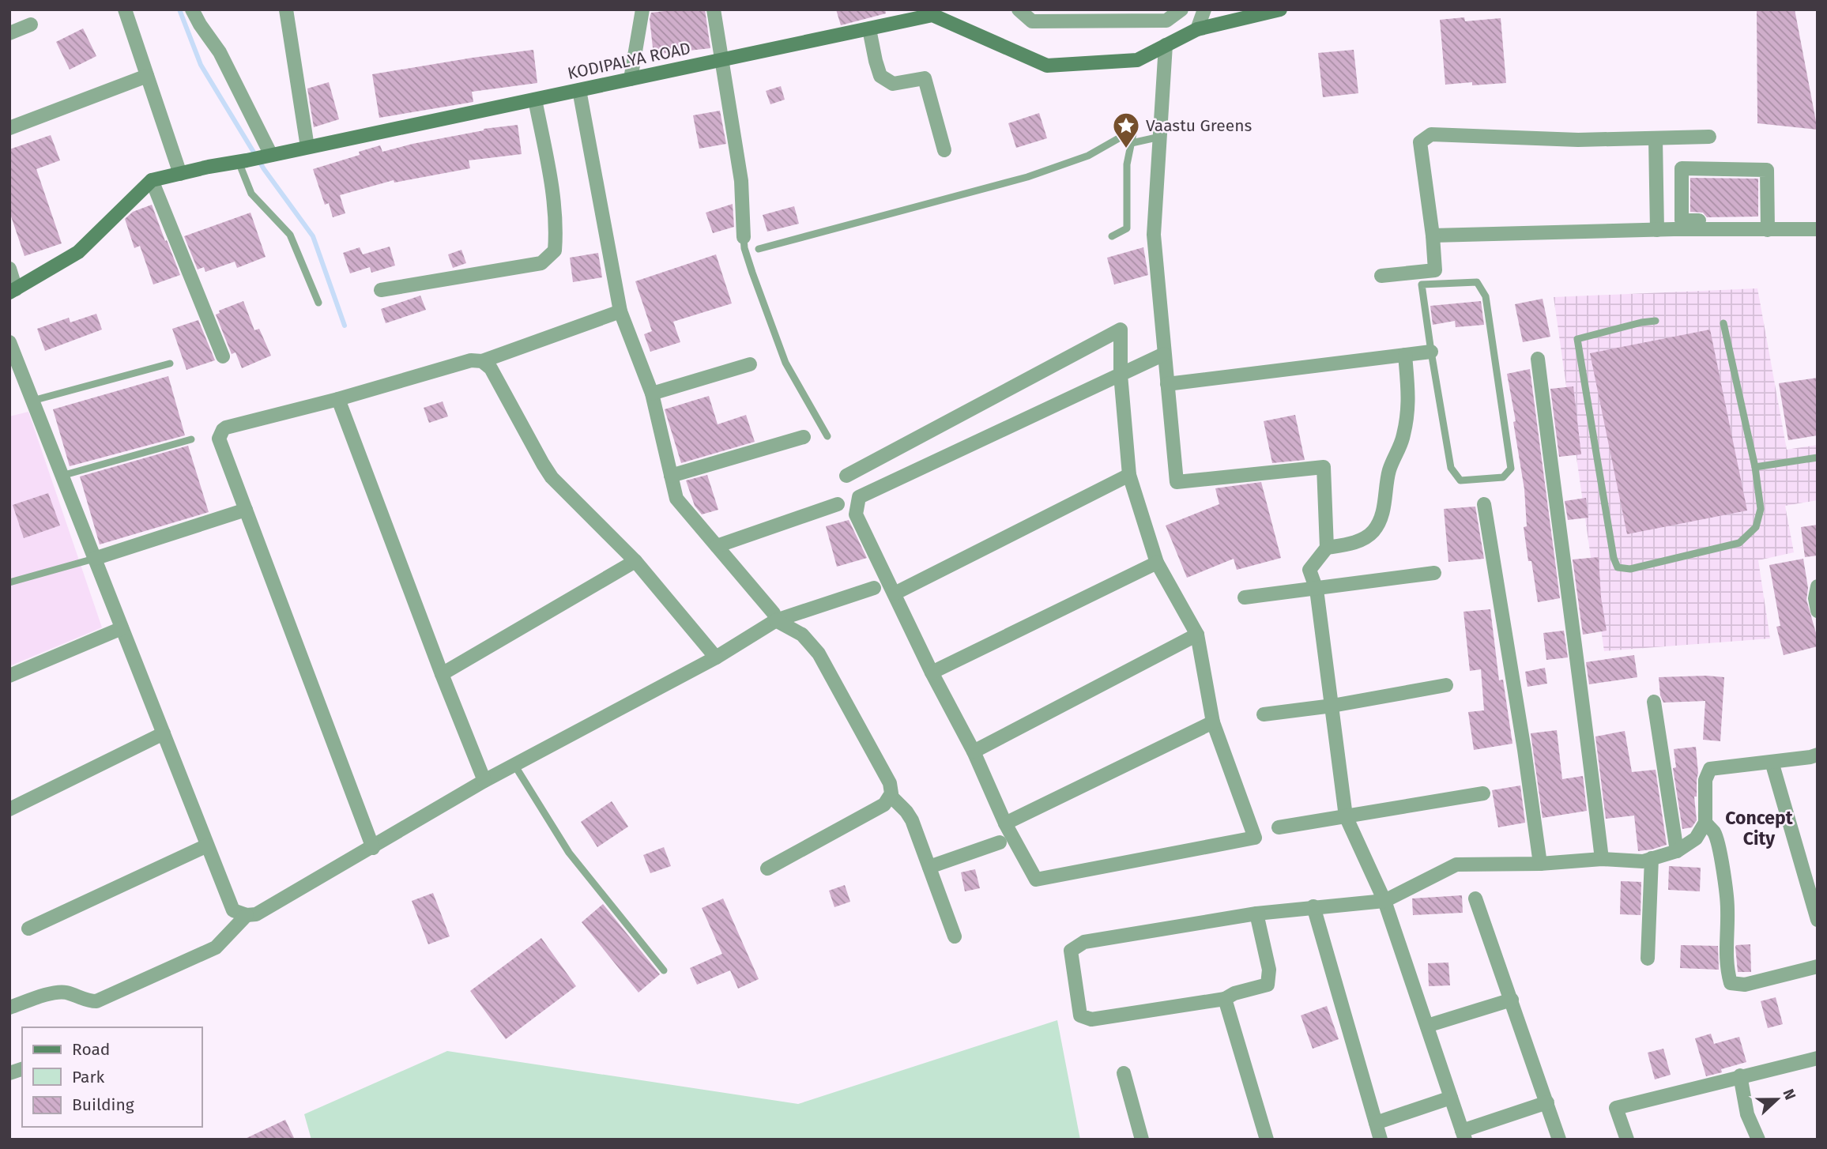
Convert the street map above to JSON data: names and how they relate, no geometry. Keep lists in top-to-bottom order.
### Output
{
  "streets": {
    "main road": ["KODIPALYA ROAD"]
  },
  "districts": ["Concept City"],
  "places": {
    "place": ["Vaastu Greens"]
  },
  "legend": ["Road", "Park", "Building"],
  "north": "right"
}
